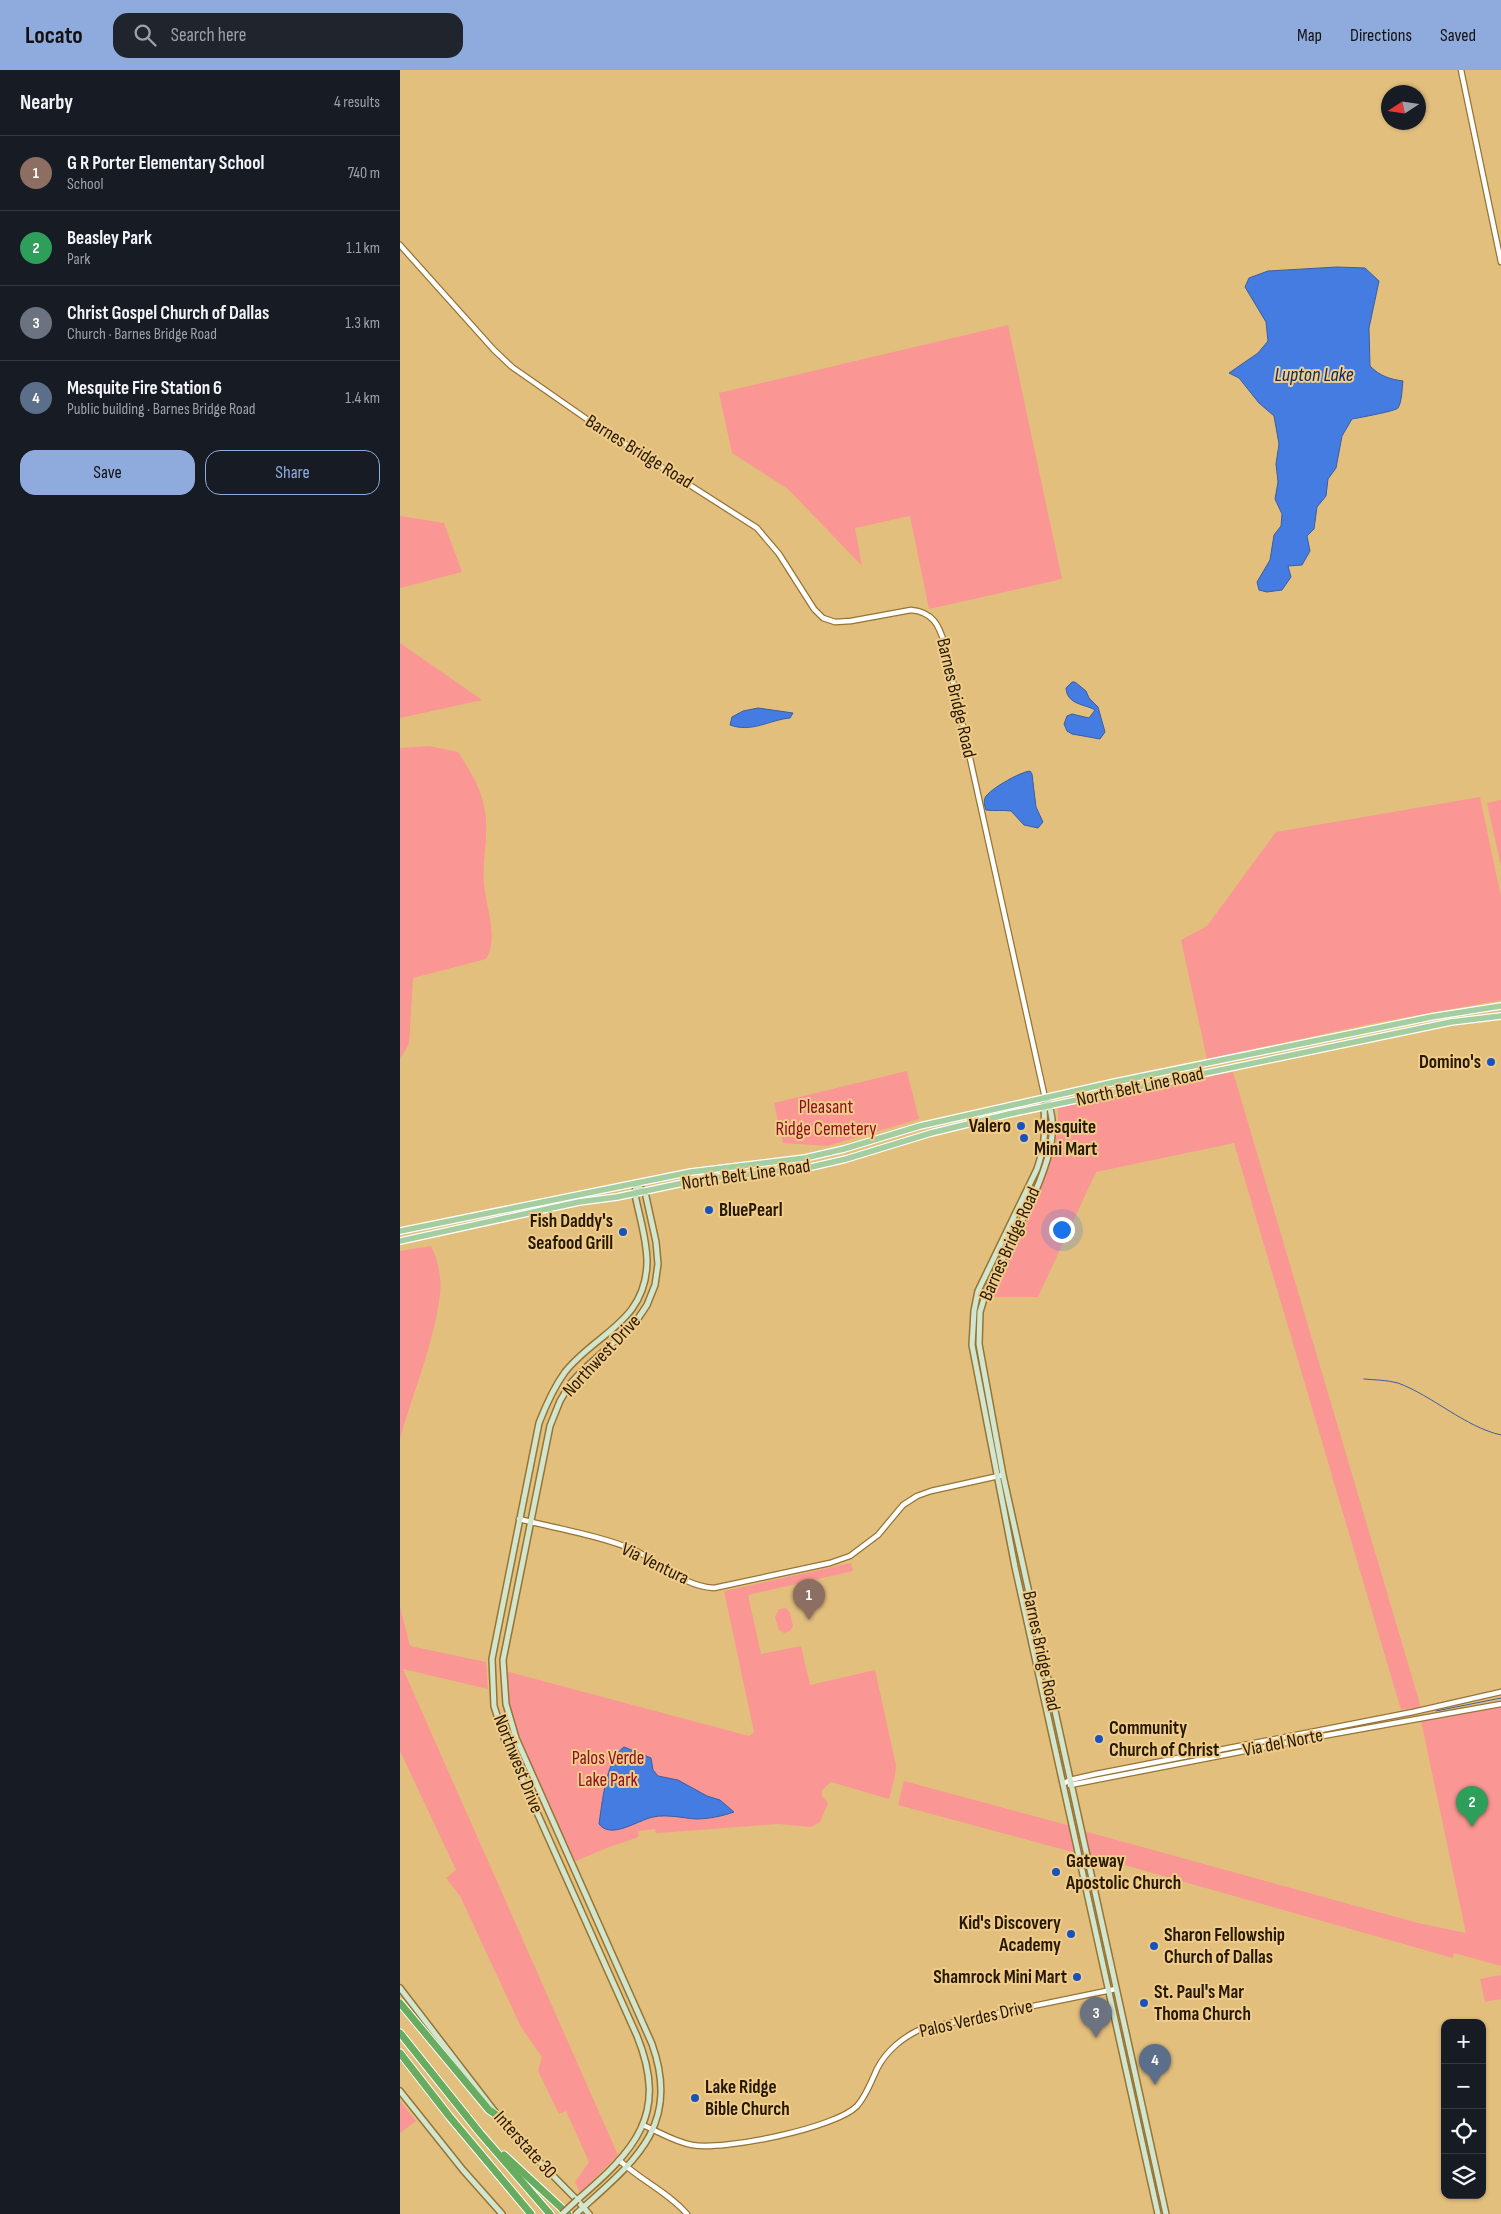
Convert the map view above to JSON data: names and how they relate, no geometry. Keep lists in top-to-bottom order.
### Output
{
  "streets": {
    "main road": [
      "Barnes Bridge Road",
      "North Belt Line Road",
      "Northwest Drive",
      "Interstate 30"
    ],
    "street": ["Via Ventura", "Via del Norte", "Palos Verdes Drive"]
  },
  "crossings": [
    ["Barnes Bridge Road", "North Belt Line Road"],
    ["Barnes Bridge Road", "Via Ventura"],
    ["Barnes Bridge Road", "Via del Norte"],
    ["Barnes Bridge Road", "Palos Verdes Drive"],
    ["North Belt Line Road", "Northwest Drive"],
    ["Northwest Drive", "Via Ventura"],
    ["Northwest Drive", "Palos Verdes Drive"],
    ["Northwest Drive", "Interstate 30"]
  ],
  "water": ["Lupton Lake"],
  "parks": ["Pleasant Ridge Cemetery", "Palos Verde Lake Park"],
  "places": [
    "Domino's",
    "Valero",
    "Mesquite Mini Mart",
    "BluePearl",
    "Fish Daddy's Seafood Grill",
    "Community Church of Christ",
    "Gateway Apostolic Church",
    "Kid's Discovery Academy",
    "Sharon Fellowship Church of Dallas",
    "Shamrock Mini Mart",
    "St. Paul's Mar Thoma Church",
    "Lake Ridge Bible Church"
  ],
  "north": "left",
  "page": {
    "header": "Locato",
    "search": "Search here",
    "nav": ["Map", "Directions", "Saved"],
    "heading": ["Nearby", "4 results"],
    "list": [
      {
        "mark": "1",
        "name": "G R Porter Elementary School",
        "note": "School",
        "value": "740 m"
      },
      {
        "mark": "2",
        "name": "Beasley Park",
        "note": "Park",
        "value": "1.1 km"
      },
      {
        "mark": "3",
        "name": "Christ Gospel Church of Dallas",
        "note": "Church · Barnes Bridge Road",
        "value": "1.3 km"
      },
      {
        "mark": "4",
        "name": "Mesquite Fire Station 6",
        "note": "Public building · Barnes Bridge Road",
        "value": "1.4 km"
      }
    ],
    "buttons": ["Save", "Share"],
    "pins": [
      "1",
      "2",
      "3",
      "4"
    ],
    "map_buttons": ["+", "−"]
  }
}
